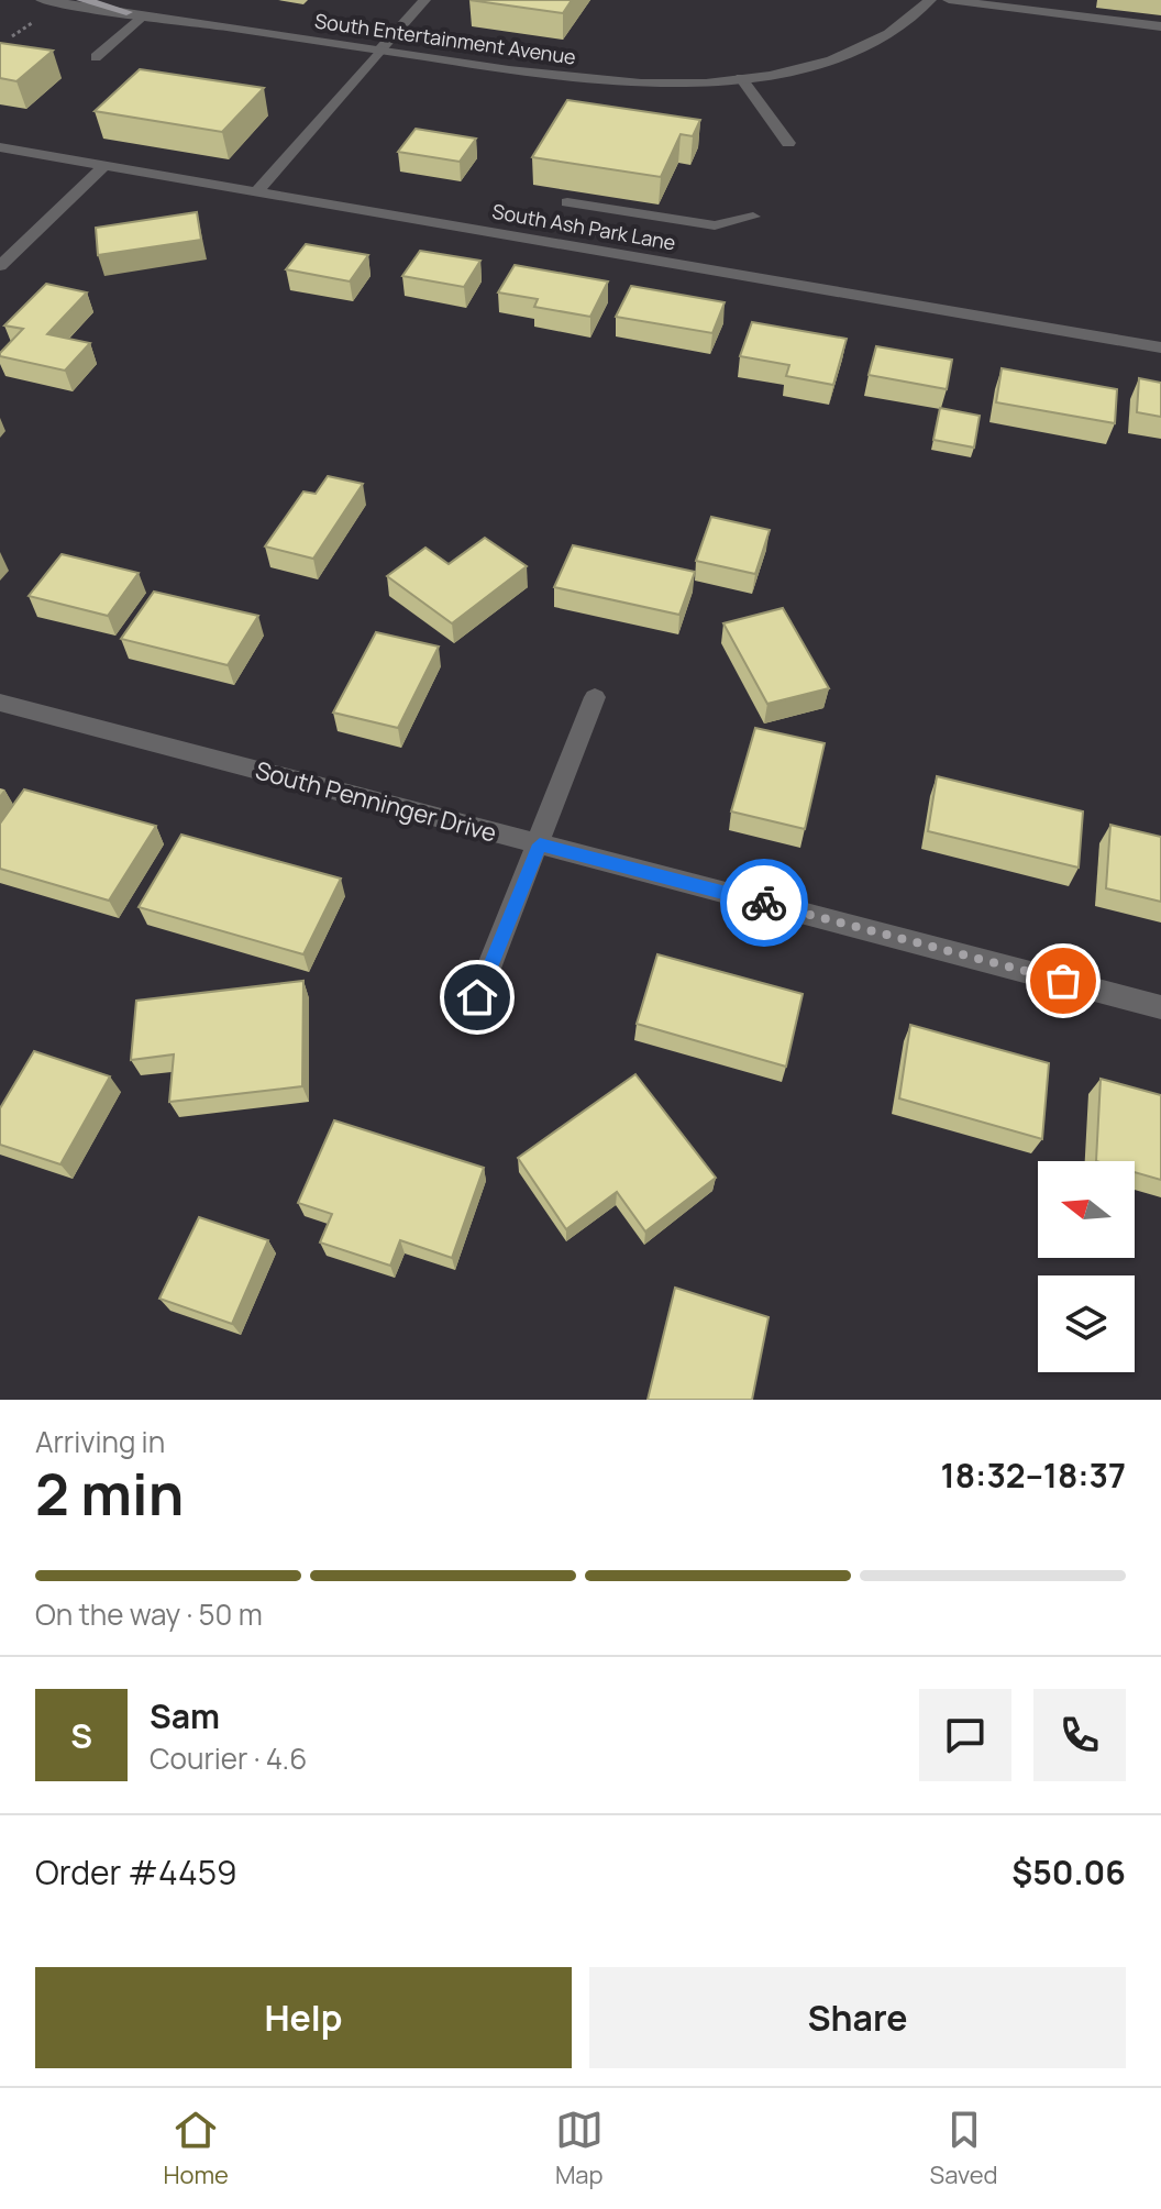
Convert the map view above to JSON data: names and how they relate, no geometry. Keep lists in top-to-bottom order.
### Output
{
  "streets": {
    "street": ["South Entertainment Avenue", "South Ash Park Lane", "South Penninger Drive"]
  },
  "north": "left",
  "page": {
    "heading": ["2 min", "Arriving in", "18:32–18:37"],
    "panel": [
      "Sam",
      "Courier · 4.6",
      "Order #4459",
      "$50.06"
    ],
    "bar": "On the way · 50 m",
    "round": "S",
    "buttons": ["Help", "Share"],
    "tabs": ["Home", "Map", "Saved"]
  }
}
